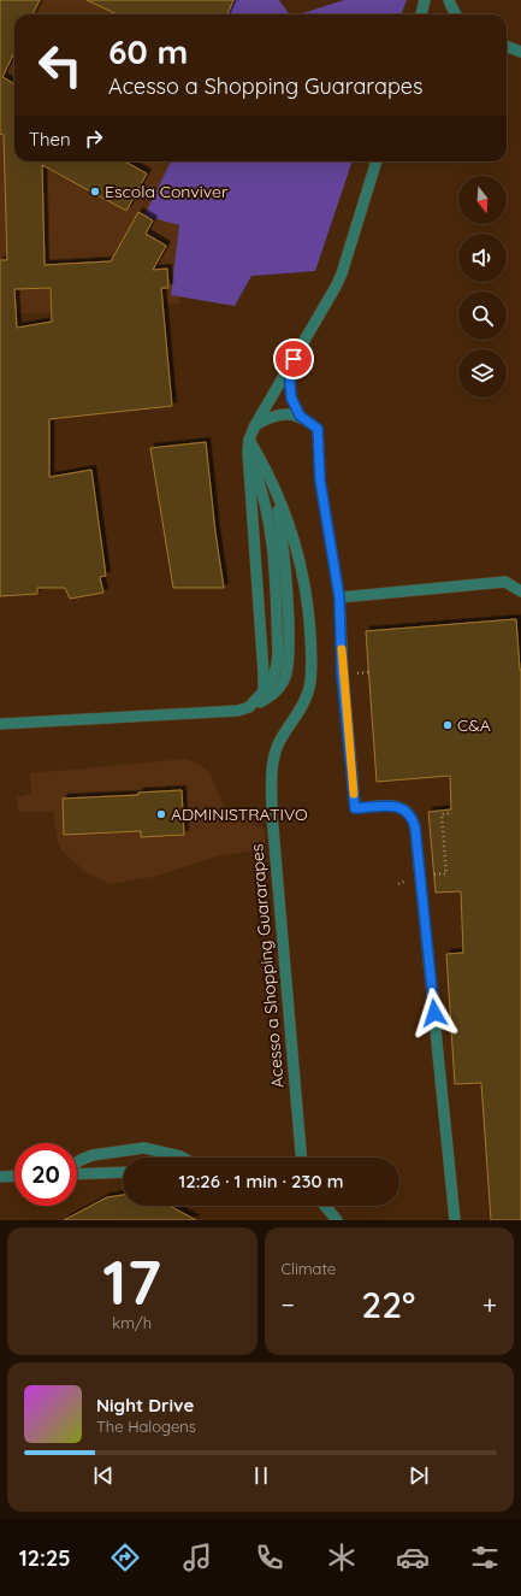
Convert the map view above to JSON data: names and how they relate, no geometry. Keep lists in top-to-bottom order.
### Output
{
  "streets": {
    "lane": ["Acesso a Shopping Guararapes"]
  },
  "places": ["Escola Conviver", "C&A", "ADMINISTRATIVO"],
  "north": "bottom",
  "page": {
    "turn": ["60 m", "Acesso a Shopping Guararapes"],
    "then": "Then",
    "limit": "20",
    "trip": "12:26 · 1 min · 230 m",
    "tile": [
      ["17", "km/h"],
      "Climate"
    ],
    "heat": ["−", "22°", "+"],
    "song": ["Night Drive", "The Halogens"],
    "tabs": "12:25"
  }
}
